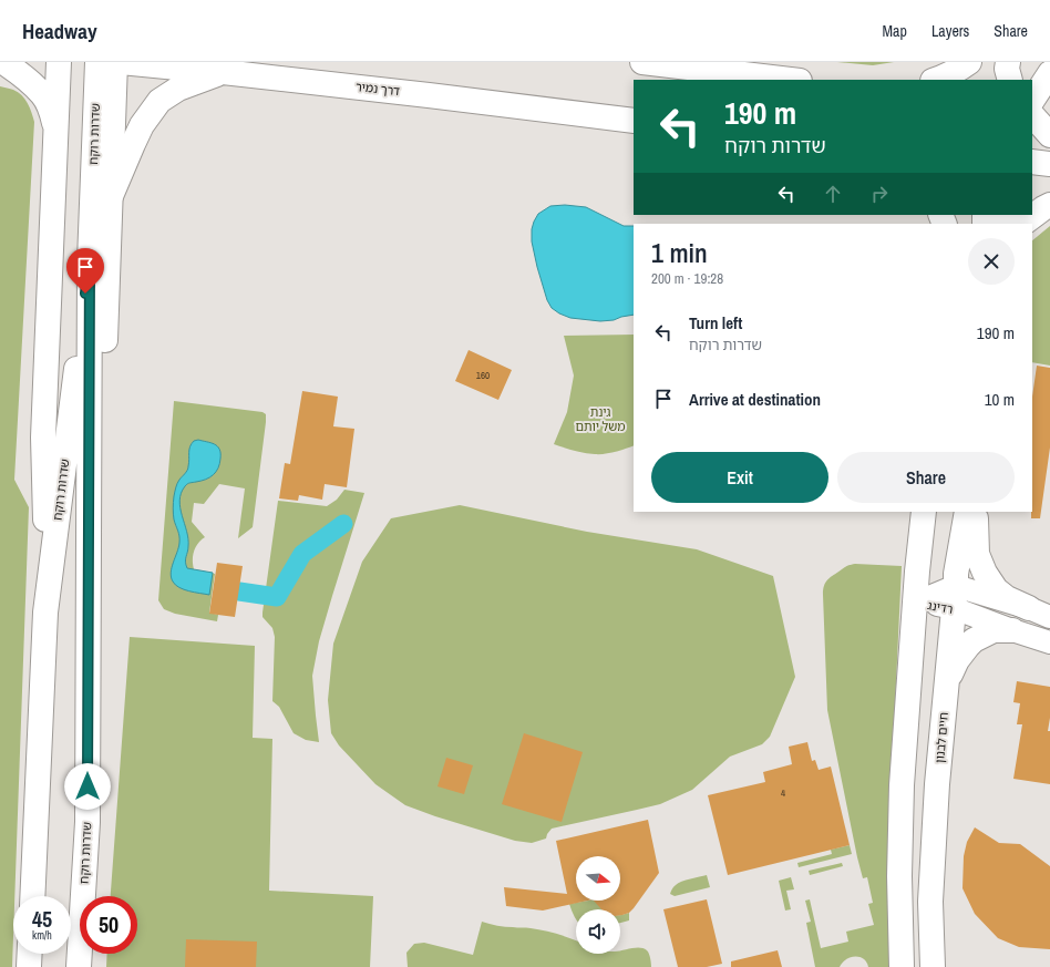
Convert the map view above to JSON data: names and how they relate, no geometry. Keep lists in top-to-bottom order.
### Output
{
  "streets": {
    "main road": ["דרך נמיר", "שדרות רוקח", "חיים לבנון"],
    "street": ["רדינג"]
  },
  "crossings": [
    ["רדינג", "חיים לבנון"]
  ],
  "parks": ["גינת משל יותם"],
  "house_numbers": ["160", "4"],
  "north": "right",
  "page": {
    "header": "Headway",
    "nav": ["Map", "Layers", "Share"],
    "turn": ["190 m", "שדרות רוקח"],
    "heading": ["1 min", "200 m · 19:28"],
    "list": [
      {
        "name": "Turn left",
        "note": "שדרות רוקח",
        "value": "190 m"
      },
      {
        "name": "Arrive at destination",
        "value": "10 m"
      }
    ],
    "buttons": ["Exit", "Share"],
    "speed": "45 km/h",
    "limit": "50"
  }
}
